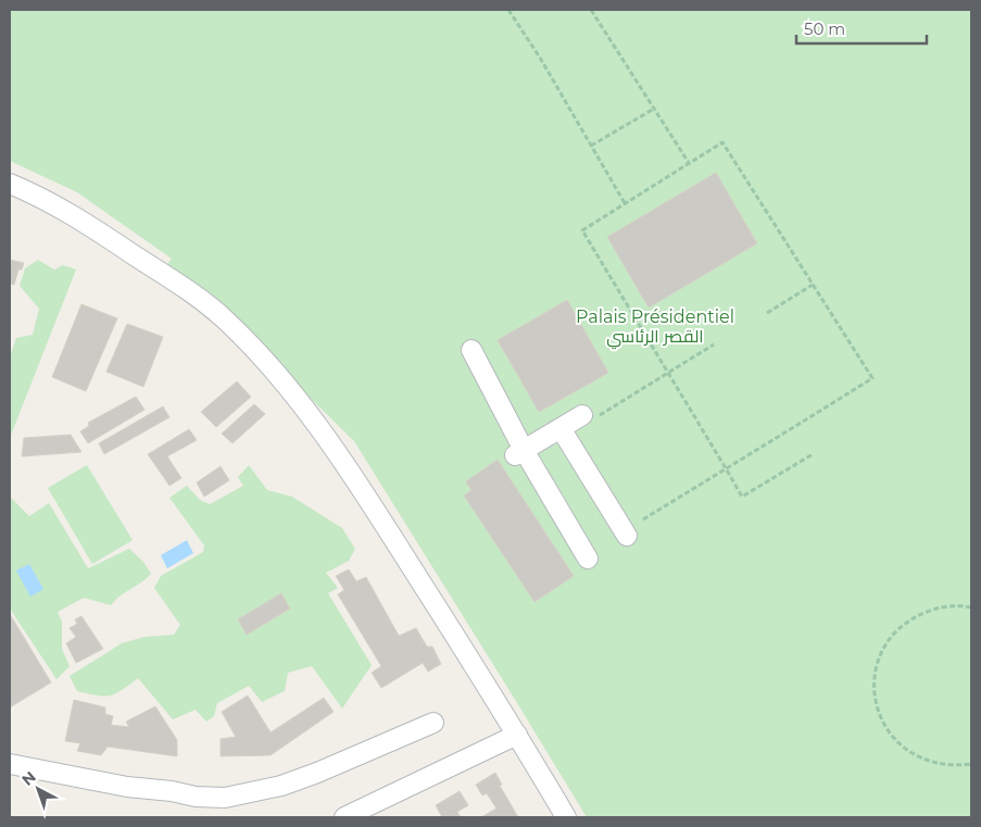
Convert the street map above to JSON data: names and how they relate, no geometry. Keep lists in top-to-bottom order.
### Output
{
  "parks": ["Palais Présidentiel القصر الرئاسي"],
  "scale_bar": "50 m",
  "north": "top left"
}
